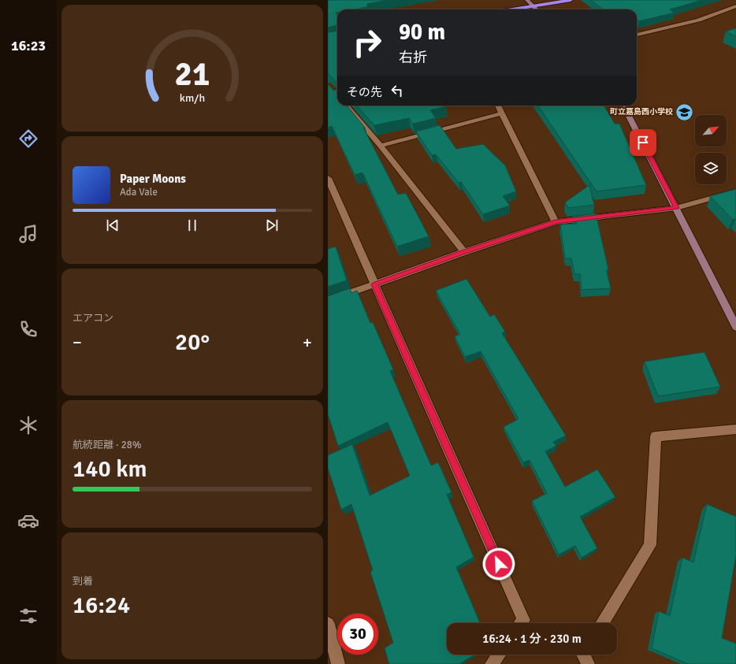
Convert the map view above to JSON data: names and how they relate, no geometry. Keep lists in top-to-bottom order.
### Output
{
  "places": {
    "school or university": ["町立嘉島西小学校"]
  },
  "north": "top right",
  "page": {
    "tabs": "16:23",
    "turn": ["90 m", "右折"],
    "then": "その先",
    "song": ["Paper Moons", "Ada Vale"],
    "tile": [
      "エアコン",
      ["航続距離 · 28%", "140 km"],
      ["到着", "16:24"]
    ],
    "heat": ["−", "20°", "+"],
    "limit": "30",
    "trip": "16:24 · 1 分 · 230 m",
    "gauge": ["21", "km/h"]
  }
}
